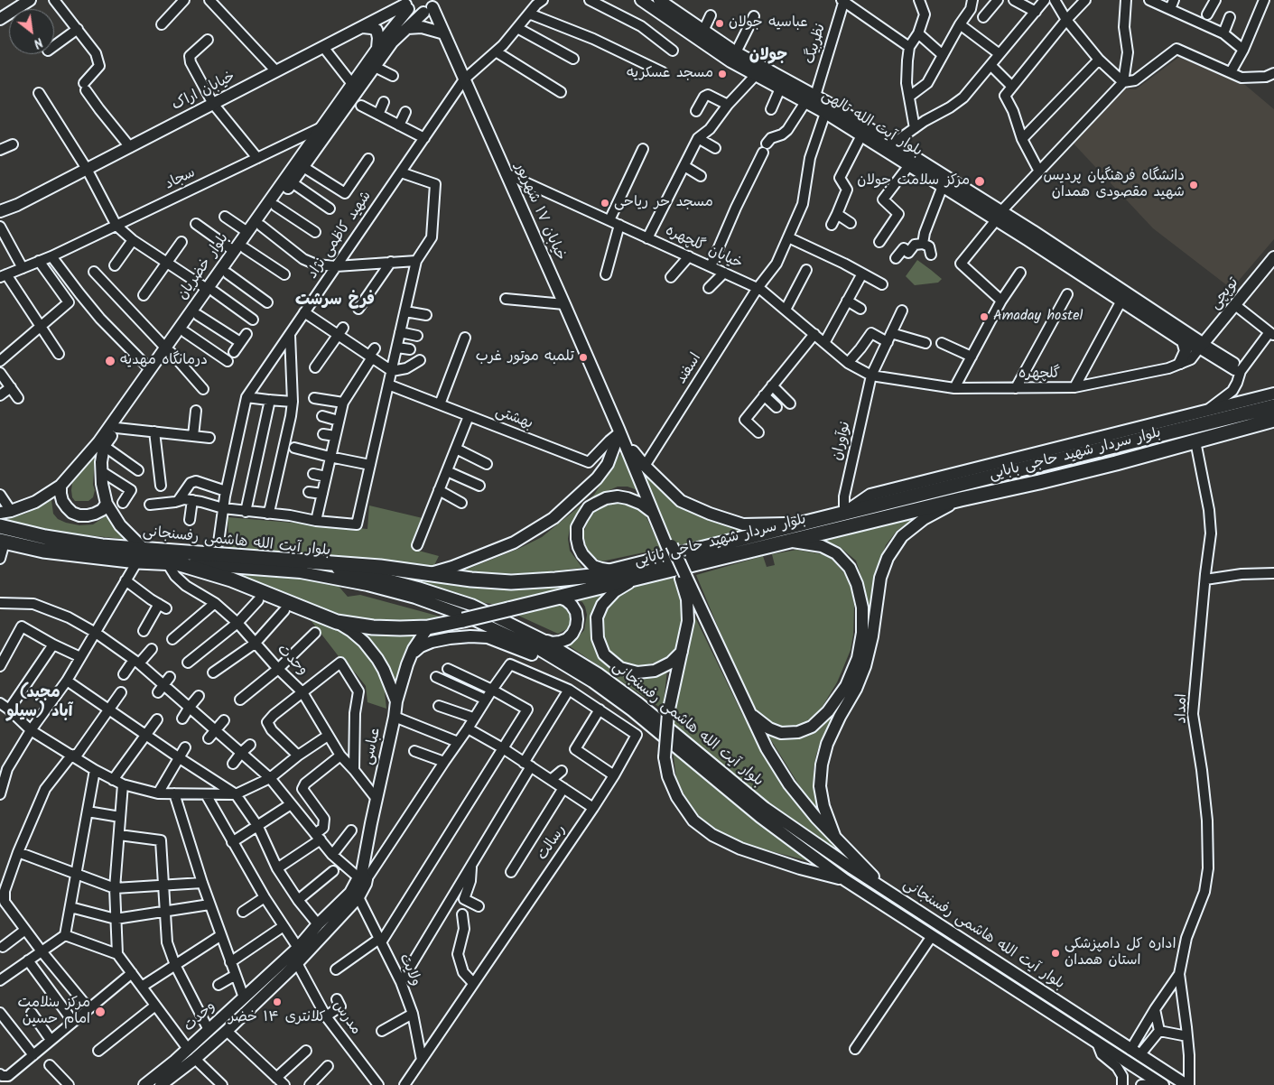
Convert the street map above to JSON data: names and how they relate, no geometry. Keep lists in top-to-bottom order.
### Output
{
  "streets": {
    "highway": ["بلوار سردار شهید حاجی بابایی", "بلوار آیت الله هاشمی رفسنجانی"],
    "main road": [
      "خیابان اراک",
      "بلوار آیت الله تالهی",
      "خیابان ۱۷ شهریور",
      "بلوار خضریان",
      "توپچی",
      "وحدت",
      "عباسی"
    ],
    "street": [
      "نظربیگ",
      "سجاد",
      "شهید کاظمی نژاد",
      "خیابان گلچهره",
      "اسفند",
      "گلچهره",
      "بهشتی",
      "نوآوران",
      "امداد",
      "رسالت",
      "ولایت",
      "مدرس"
    ]
  },
  "crossings": [
    ["نظربیگ", "بلوار آیت الله تالهی"],
    ["خیابان اراک", "بلوار خضریان"],
    ["بلوار آیت الله تالهی", "توپچی"],
    ["بلوار آیت الله تالهی", "اسفند"],
    ["بلوار آیت الله تالهی", "گلچهره"],
    ["سجاد", "بلوار خضریان"],
    ["خیابان ۱۷ شهریور", "شهید کاظمی نژاد"],
    ["خیابان ۱۷ شهریور", "خیابان گلچهره"],
    ["خیابان ۱۷ شهریور", "بلوار خضریان"],
    ["خیابان ۱۷ شهریور", "بهشتی"],
    ["خیابان گلچهره", "اسفند"],
    ["خیابان گلچهره", "گلچهره"],
    ["خیابان گلچهره", "نوآوران"],
    ["بلوار خضریان", "بلوار آیت الله هاشمی رفسنجانی"],
    ["توپچی", "گلچهره"],
    ["گلچهره", "نوآوران"],
    ["نوآوران", "بلوار سردار شهید حاجی بابایی"],
    ["بلوار سردار شهید حاجی بابایی", "بلوار آیت الله هاشمی رفسنجانی"],
    ["بلوار سردار شهید حاجی بابایی", "وحدت"],
    ["بلوار سردار شهید حاجی بابایی", "امداد"],
    ["بلوار سردار شهید حاجی بابایی", "عباسی"],
    ["بلوار آیت الله هاشمی رفسنجانی", "وحدت"],
    ["وحدت", "عباسی"],
    ["وحدت", "ولایت"],
    ["وحدت", "مدرس"],
    ["عباسی", "ولایت"],
    ["رسالت", "ولایت"]
  ],
  "districts": ["جولان", "فرخ سرشت", "(مجید آباد (سیلو"],
  "places": [
    "عباسیه جولان",
    "مسجد عسکریه",
    "مرکز سلامت جولان",
    "دانشگاه فرهنگیان پردیس شهید مقصودی همدان",
    "مسجد حر ریاحی",
    "Amaday hostel",
    "تلمبه موتور غرب",
    "درمانگاه مهدیه",
    "اداره کل دامپزشکی استان همدان",
    "کلانتری ۱۴ خضر",
    "مرکز سلامت امام حسین"
  ],
  "north": "bottom right"
}
